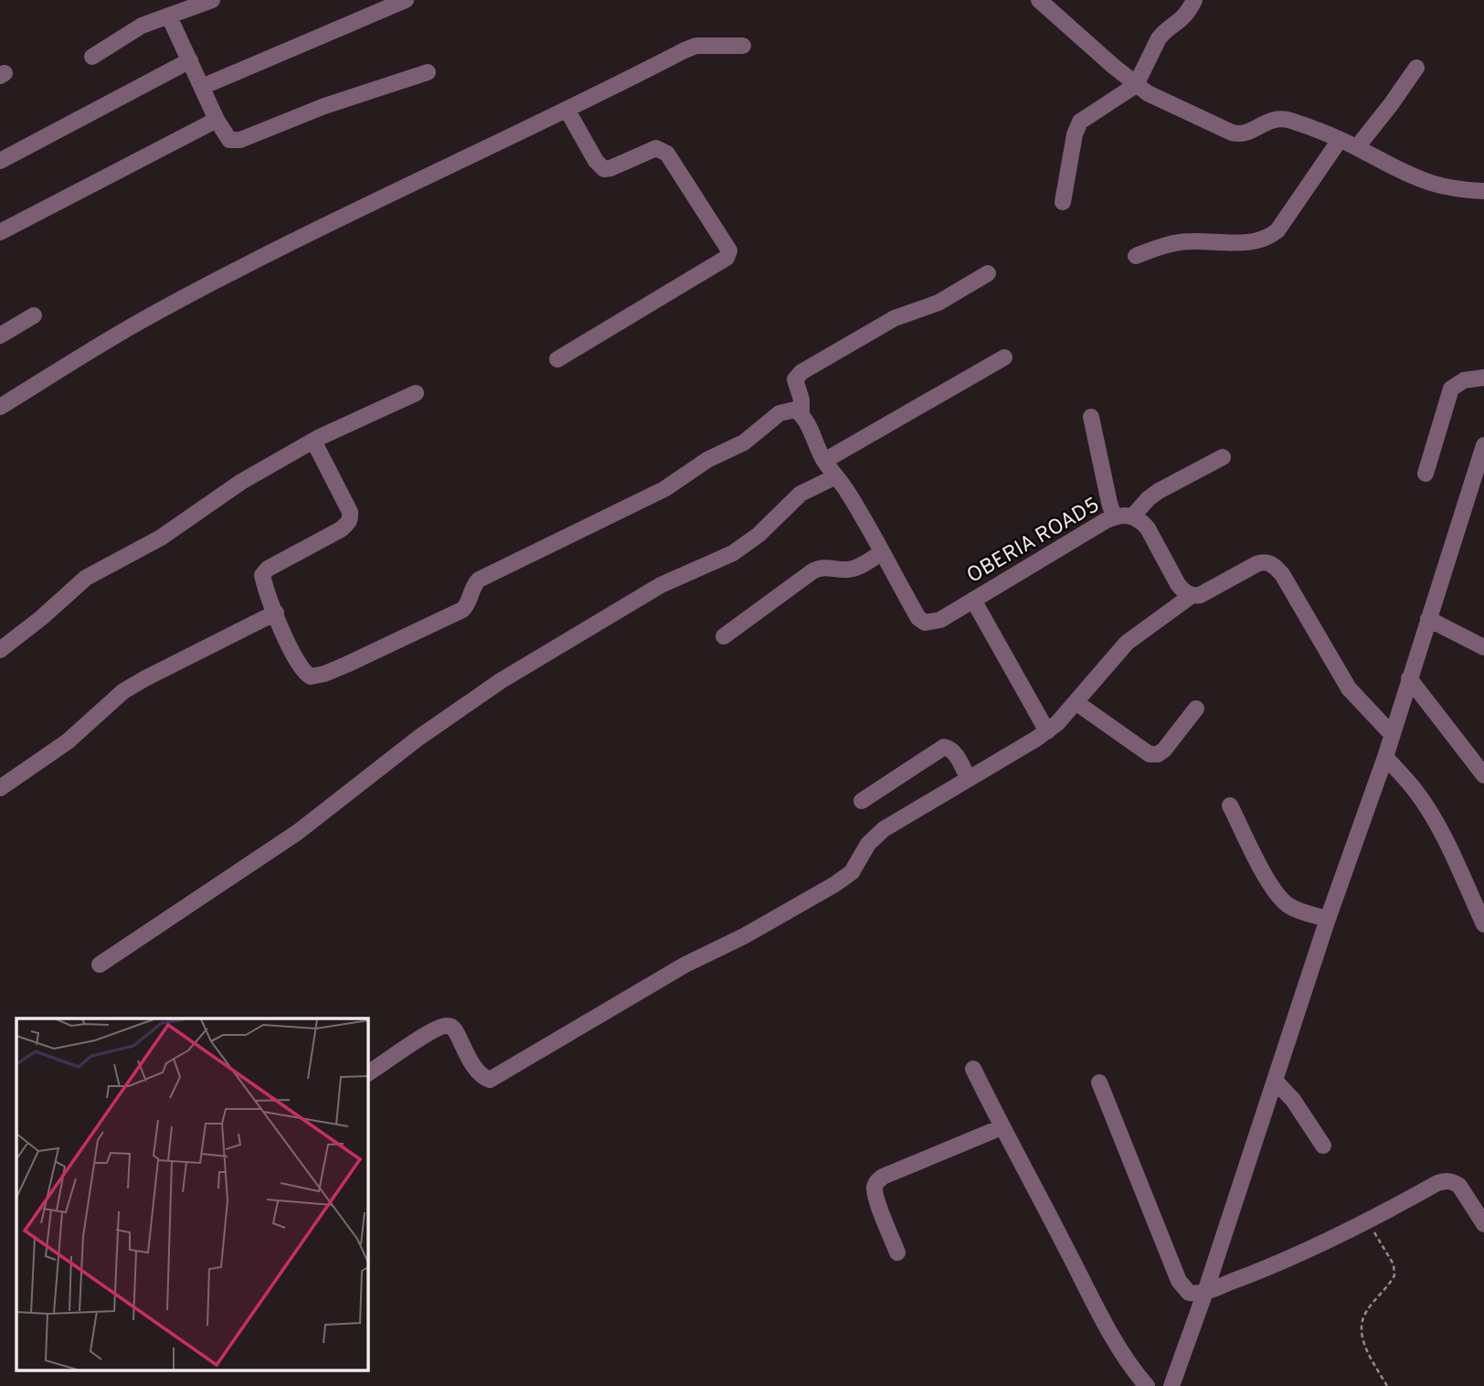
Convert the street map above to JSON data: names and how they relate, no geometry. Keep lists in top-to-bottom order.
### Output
{
  "streets": {
    "street": ["OBERIA ROAD5"]
  }
}
